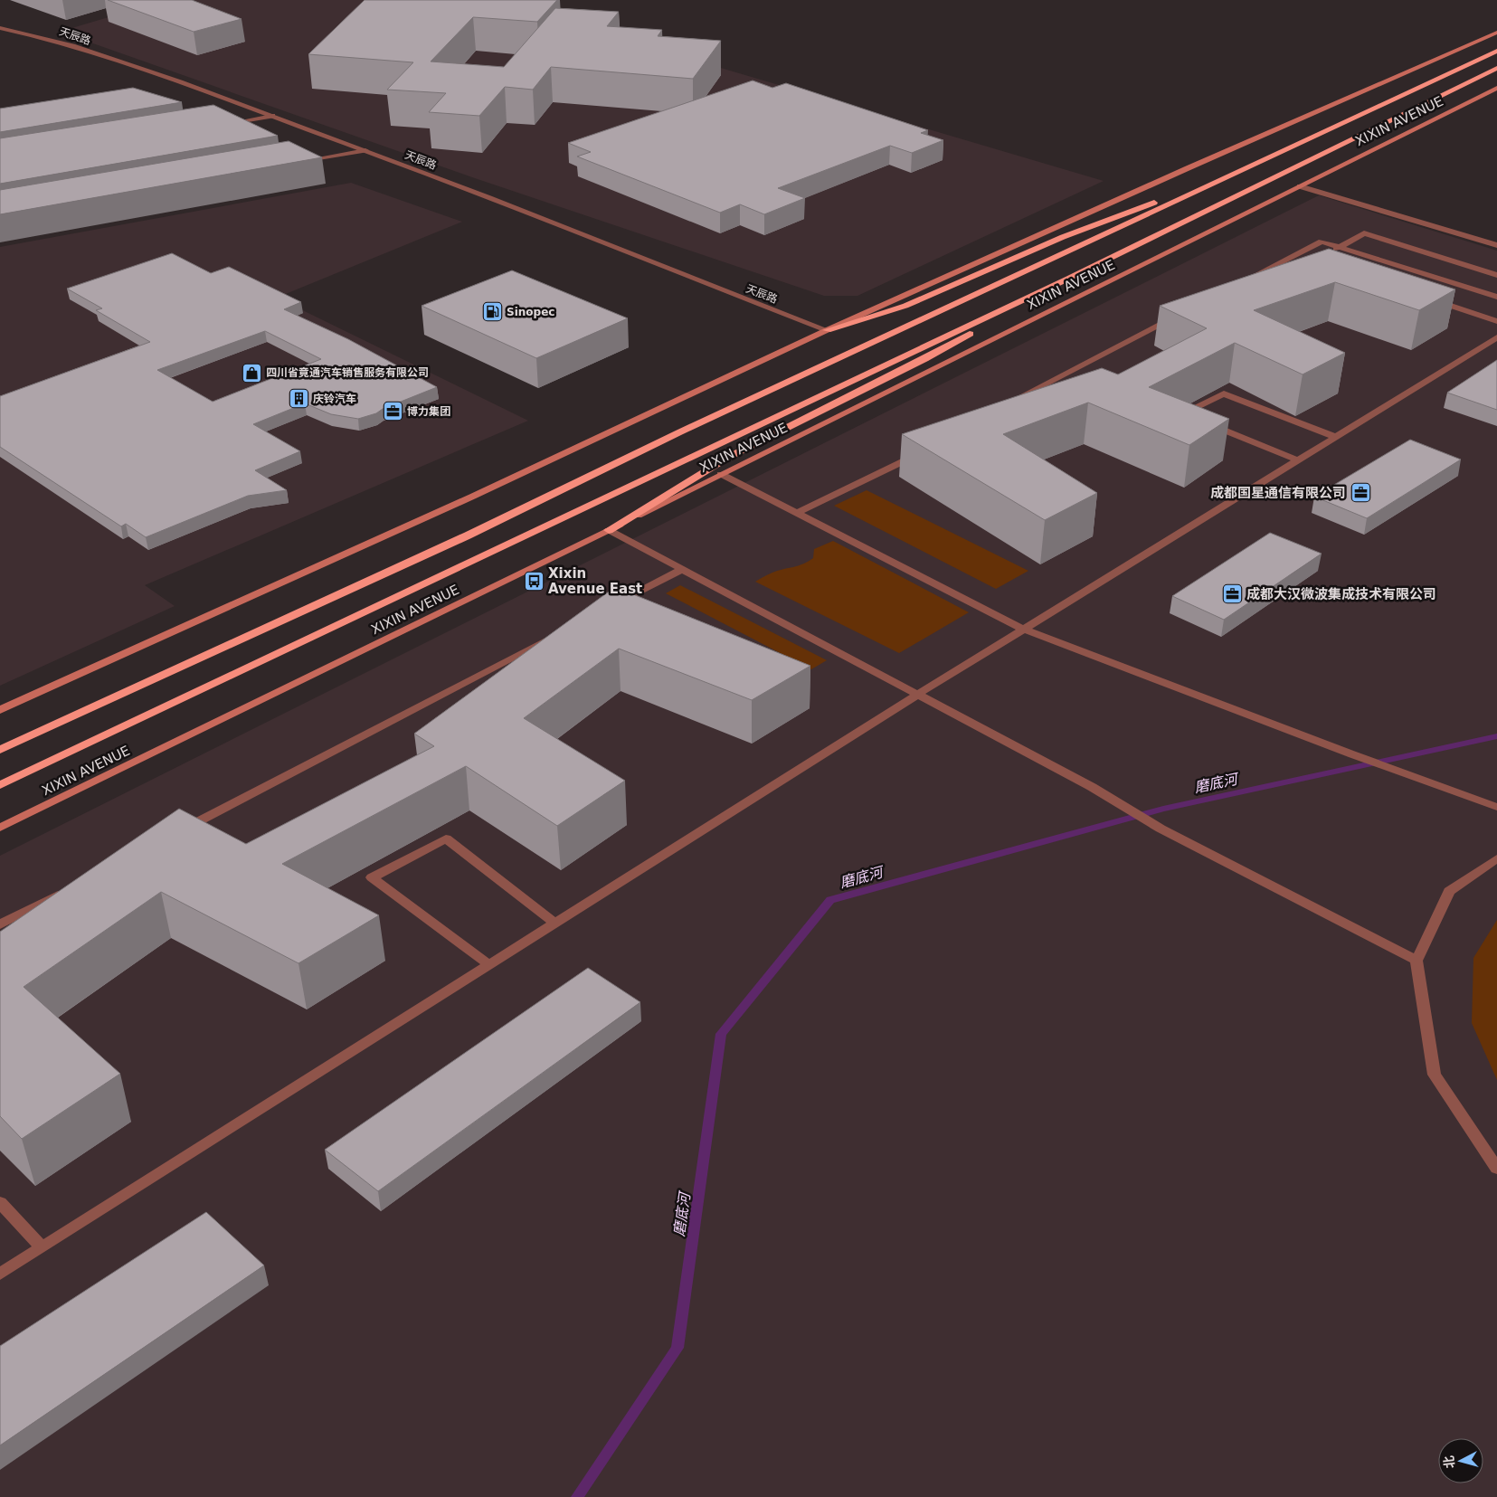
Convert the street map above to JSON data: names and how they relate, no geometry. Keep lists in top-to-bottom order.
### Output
{
  "streets": {
    "highway": ["XIXIN AVENUE"],
    "street": ["天辰路"]
  },
  "water": ["磨底河"],
  "places": {
    "fuel station": ["Sinopec"],
    "shop": ["四川省竟通汽车销售服务有限公司"],
    "building": ["庆铃汽车"],
    "office": ["博力集团", "成都国星通信有限公司", "成都大汉微波集成技术有限公司"],
    "bus stop": ["Xixin Avenue East"]
  },
  "north": "left"
}
